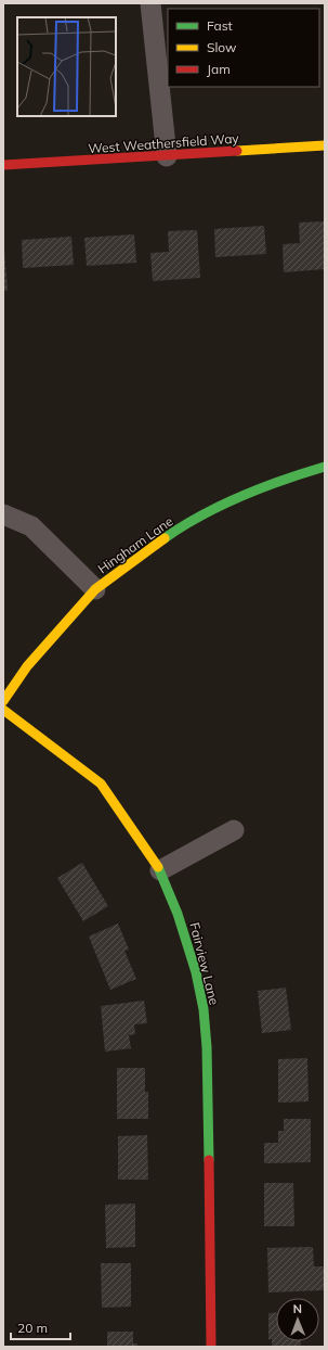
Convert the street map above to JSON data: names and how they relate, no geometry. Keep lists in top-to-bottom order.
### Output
{
  "streets": {
    "street": ["West Weathersfield Way", "Hingham Lane", "Fairview Lane"]
  },
  "legend": ["Fast", "Slow", "Jam"],
  "scale_bar": "20 m",
  "north": "top"
}
